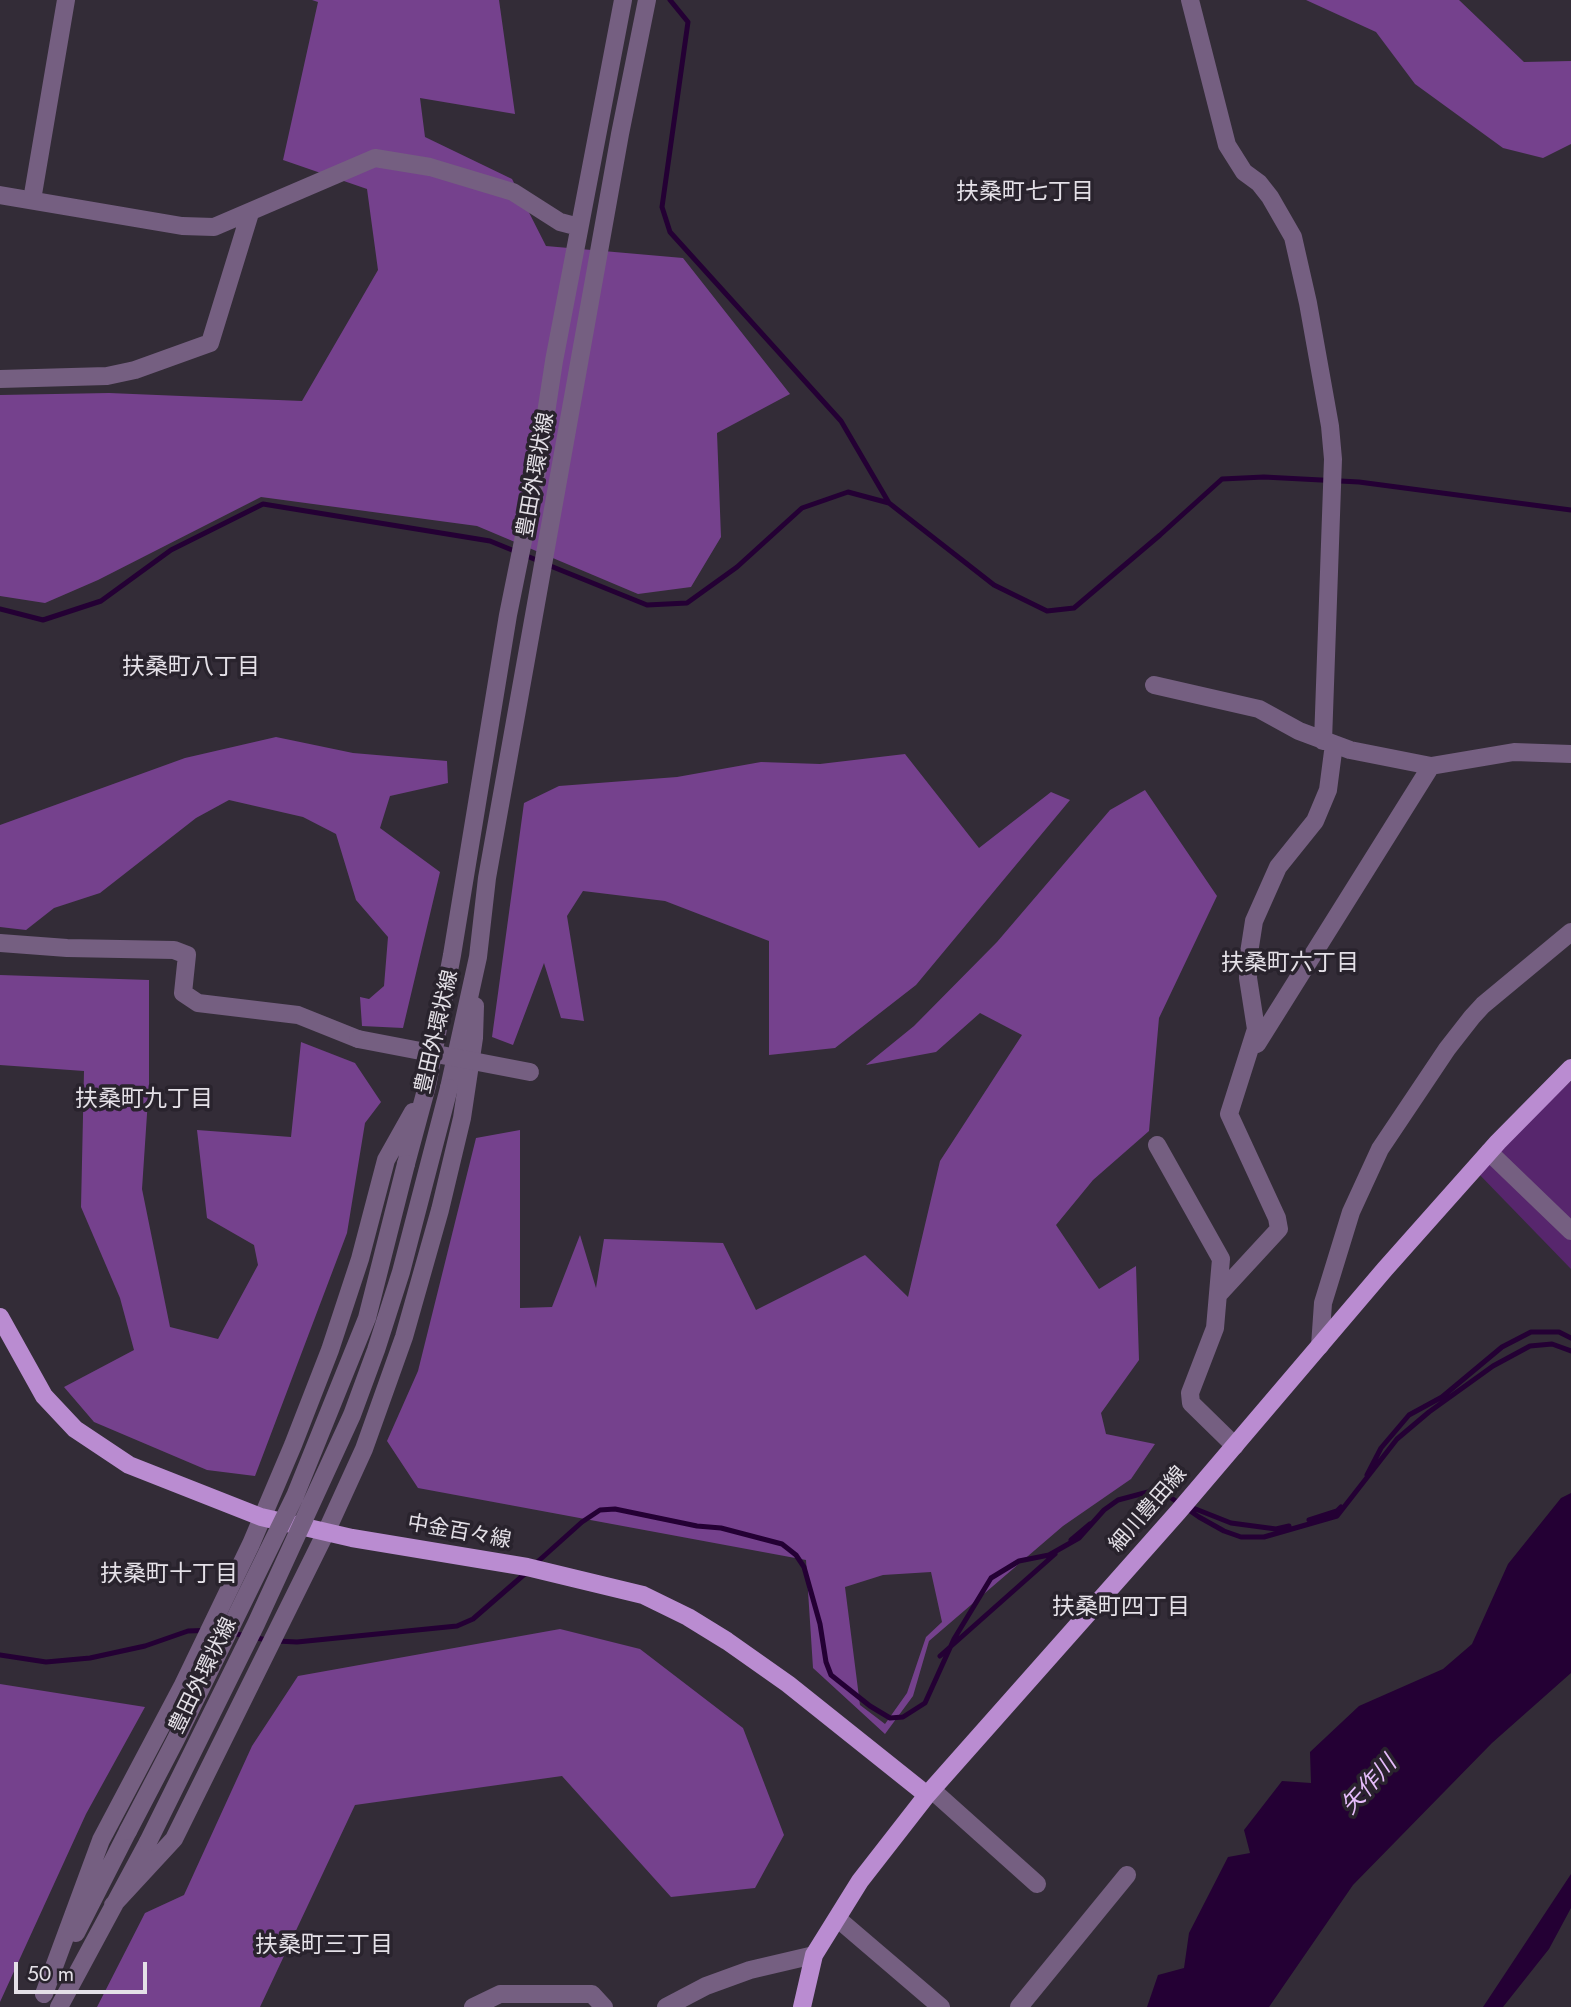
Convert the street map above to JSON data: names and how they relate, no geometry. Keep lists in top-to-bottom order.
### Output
{
  "streets": {
    "main road": ["細川豊田線", "中金百々線"],
    "street": ["豊田外環状線"]
  },
  "crossings": [
    ["細川豊田線", "中金百々線"]
  ],
  "districts": [
    "扶桑町七丁目",
    "扶桑町八丁目",
    "扶桑町六丁目",
    "扶桑町九丁目",
    "扶桑町十丁目",
    "扶桑町四丁目",
    "扶桑町三丁目"
  ],
  "water": ["矢作川"],
  "scale_bar": "50 m"
}
